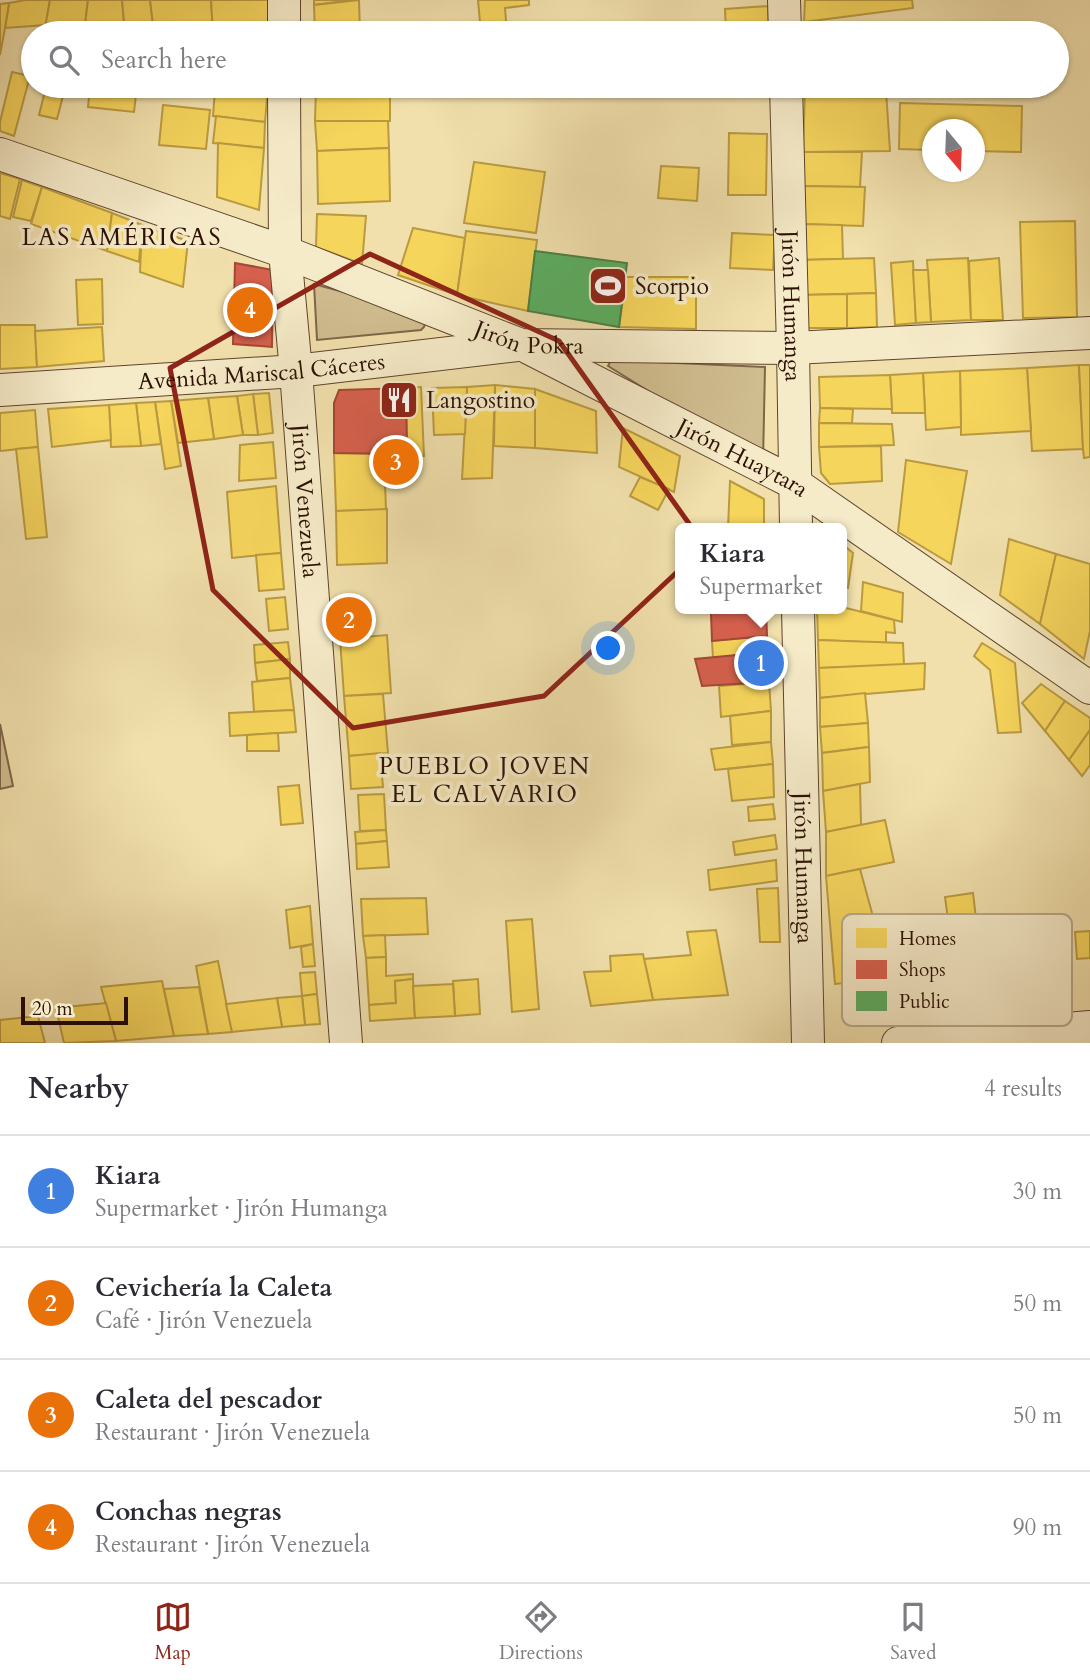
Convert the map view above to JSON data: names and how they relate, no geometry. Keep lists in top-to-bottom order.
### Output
{
  "streets": {
    "street": [
      "Jirón Humanga",
      "Jirón Pokra",
      "Avenida Mariscal Cáceres",
      "Jirón Huaytara",
      "Jirón Venezuela"
    ]
  },
  "crossings": [
    ["Jirón Humanga", "Jirón Pokra"],
    ["Jirón Humanga", "Jirón Huaytara"],
    ["Jirón Pokra", "Avenida Mariscal Cáceres"],
    ["Jirón Pokra", "Jirón Huaytara"],
    ["Jirón Pokra", "Jirón Venezuela"],
    ["Avenida Mariscal Cáceres", "Jirón Huaytara"],
    ["Avenida Mariscal Cáceres", "Jirón Venezuela"]
  ],
  "districts": ["LAS AMÉRICAS", "PUEBLO JOVEN EL CALVARIO"],
  "places": {
    "sports": ["Scorpio"],
    "restaurant": ["Langostino"]
  },
  "legend": ["Homes", "Shops", "Public"],
  "scale_bar": "20 m",
  "north": "bottom",
  "page": {
    "search": "Search here",
    "pins": [
      "4",
      "3",
      "2",
      "1"
    ],
    "popup": ["Kiara", "Supermarket"],
    "scale": "20 m",
    "heading": ["Nearby", "4 results"],
    "list": [
      {
        "mark": "1",
        "name": "Kiara",
        "note": "Supermarket · Jirón Humanga",
        "value": "30 m"
      },
      {
        "mark": "2",
        "name": "Cevichería la Caleta",
        "note": "Café · Jirón Venezuela",
        "value": "50 m"
      },
      {
        "mark": "3",
        "name": "Caleta del pescador",
        "note": "Restaurant · Jirón Venezuela",
        "value": "50 m"
      },
      {
        "mark": "4",
        "name": "Conchas negras",
        "note": "Restaurant · Jirón Venezuela",
        "value": "90 m"
      }
    ],
    "nav": ["Map", "Directions", "Saved"]
  }
}
